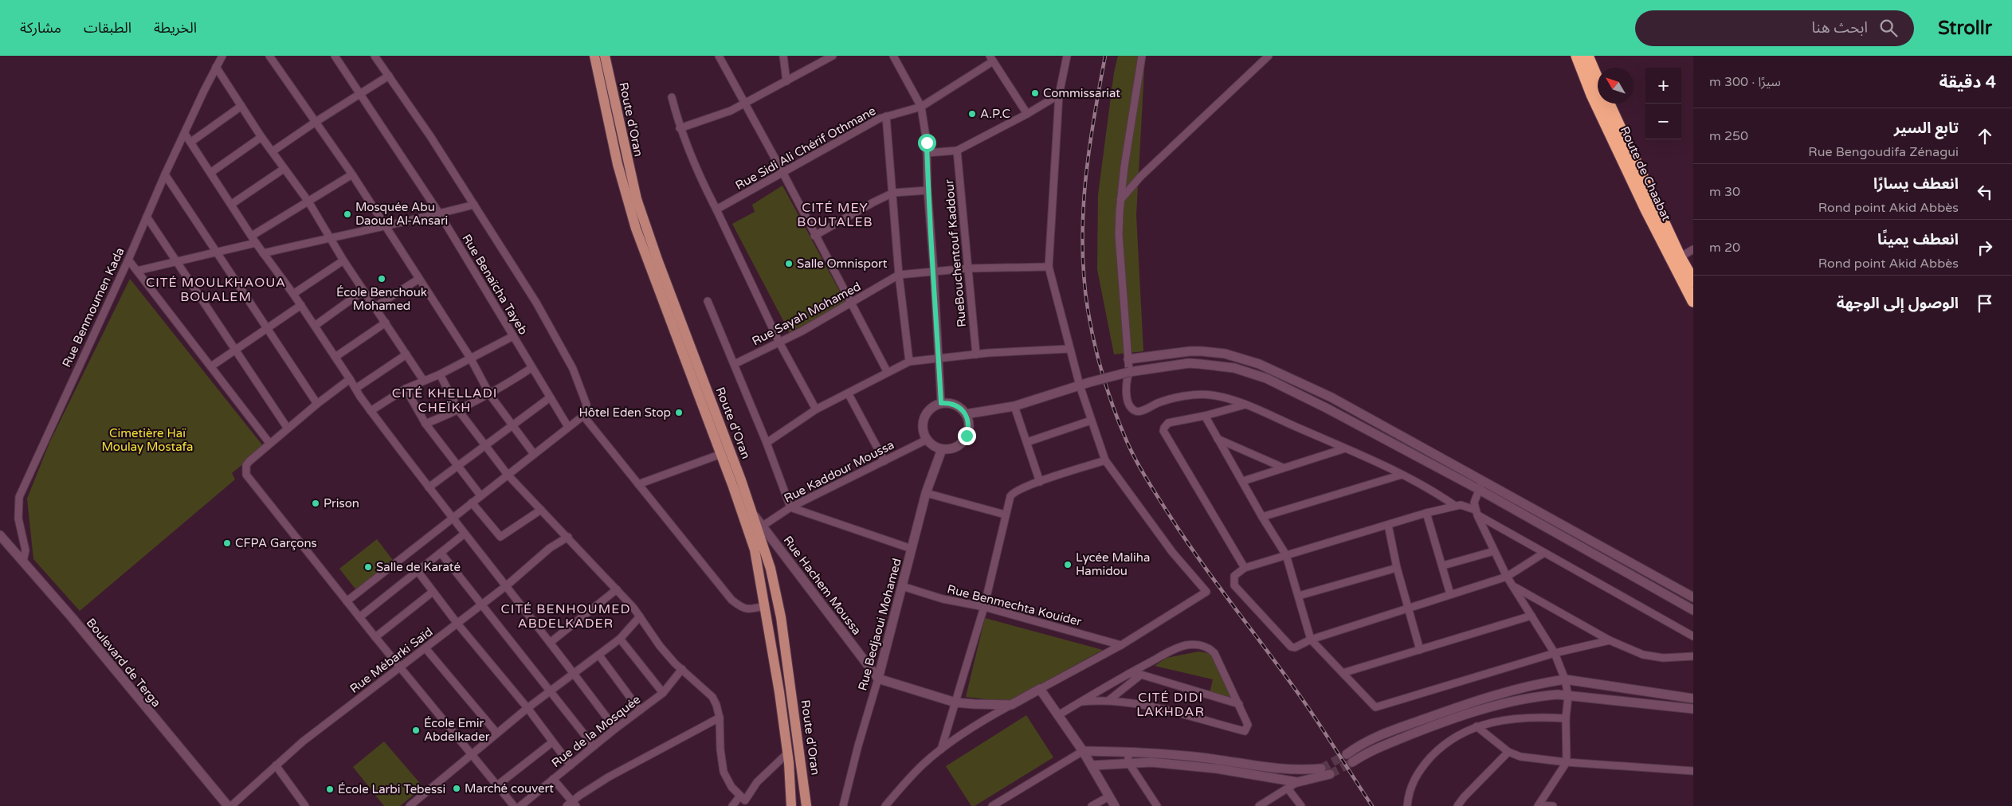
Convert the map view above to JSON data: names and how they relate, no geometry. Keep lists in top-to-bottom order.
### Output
{
  "streets": {
    "highway": ["Route de Chaabat"],
    "main road": ["Route d'Oran"],
    "street": [
      "Rue Sidi Ali Chérif Othmane",
      "RueBouchentouf Kaddour",
      "Rue Benaïcha Tayeb",
      "Rue Benmoumen Kada",
      "Rue Sayah Mohamed",
      "Rue Kaddour Moussa",
      "Rue Hachem Moussa",
      "Rue Benmechta Kouider",
      "Rue Bedjaoui Mohamed",
      "Rue Mébarki Saïd",
      "Boulevard de Terga",
      "Rue de la Mosquée"
    ]
  },
  "crossings": [
    ["Route d'Oran", "Rue Hachem Moussa"],
    ["RueBouchentouf Kaddour", "Rue Sayah Mohamed"],
    ["Rue Benmoumen Kada", "Boulevard de Terga"],
    ["Rue Kaddour Moussa", "Rue Hachem Moussa"],
    ["Rue Kaddour Moussa", "Rue Bedjaoui Mohamed"],
    ["Rue Hachem Moussa", "Rue Bedjaoui Mohamed"],
    ["Rue Benmechta Kouider", "Rue Bedjaoui Mohamed"]
  ],
  "districts": [
    "CITÉ MEY BOUTALEB",
    "CITÉ MOULKHAOUA BOUALEM",
    "CITÉ KHELLADI CHEÏKH",
    "CITÉ BENHOUMED ABDELKADER",
    "CITÉ DIDI LAKHDAR"
  ],
  "parks": ["Cimetière Haï Moulay Mostafa"],
  "places": [
    "Commissariat",
    "A.P.C",
    "Mosquée Abu Daoud Al-Ansari",
    "Salle Omnisport",
    "École Benchouk Mohamed",
    "Hôtel Eden Stop",
    "Prison",
    "CFPA Garçons",
    "Lycée Maliha Hamidou",
    "Salle de Karaté",
    "École Emir Abdelkader",
    "Marché couvert",
    "École Larbi Tebessi"
  ],
  "north": "top left",
  "page": {
    "header": "Strollr",
    "search": "ابحث هنا",
    "nav": ["الخريطة", "الطبقات", "مشاركة"],
    "heading": ["4 دقيقة", "سيرًا · 300 m"],
    "map_buttons": ["+", "−"],
    "list": [
      ["تابع السير", "Rue Bengoudifa Zénagui", "250 m"],
      ["انعطف يسارًا", "Rond point Akid Abbès", "30 m"],
      ["انعطف يمينًا", "Rond point Akid Abbès", "20 m"],
      "الوصول إلى الوجهة"
    ]
  }
}
